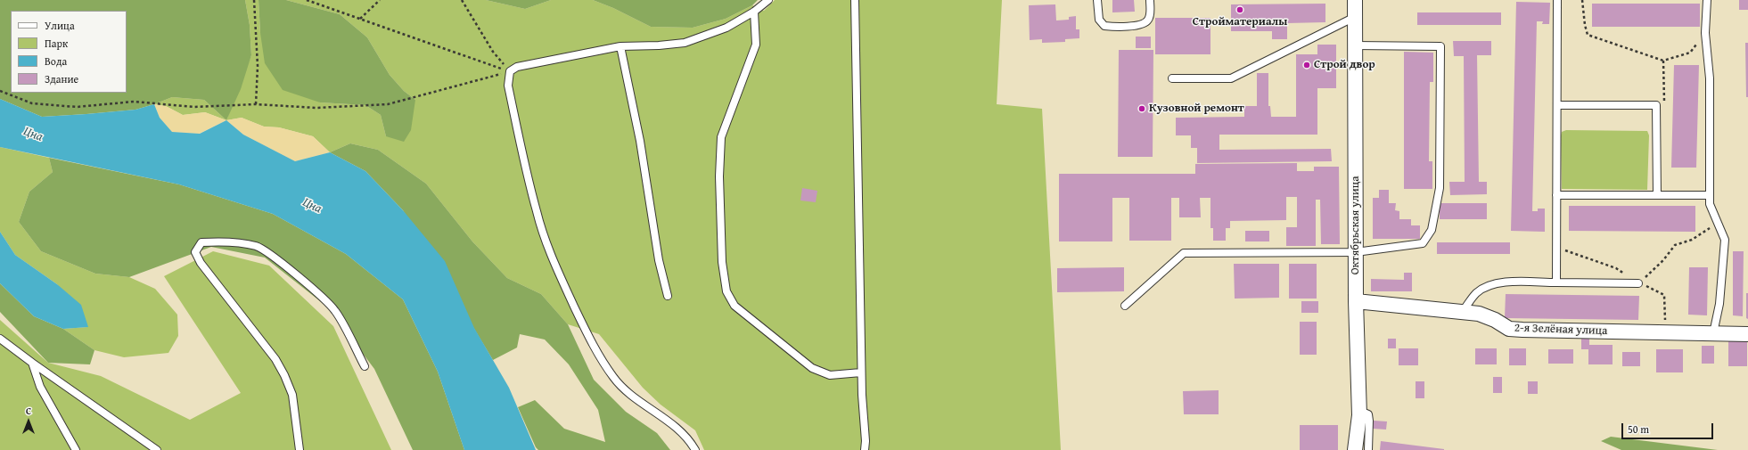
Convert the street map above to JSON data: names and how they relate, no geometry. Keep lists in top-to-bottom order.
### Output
{
  "streets": {
    "street": ["Октябрьская улица", "2-я Зелёная улица"]
  },
  "crossings": [
    ["Октябрьская улица", "2-я Зелёная улица"]
  ],
  "water": ["Цна"],
  "places": ["Стройматериалы", "Строй двор", "Кузовной ремонт"],
  "legend": [
    "Улица",
    "Парк",
    "Вода",
    "Здание"
  ],
  "scale_bar": "50 m",
  "north": "top"
}
